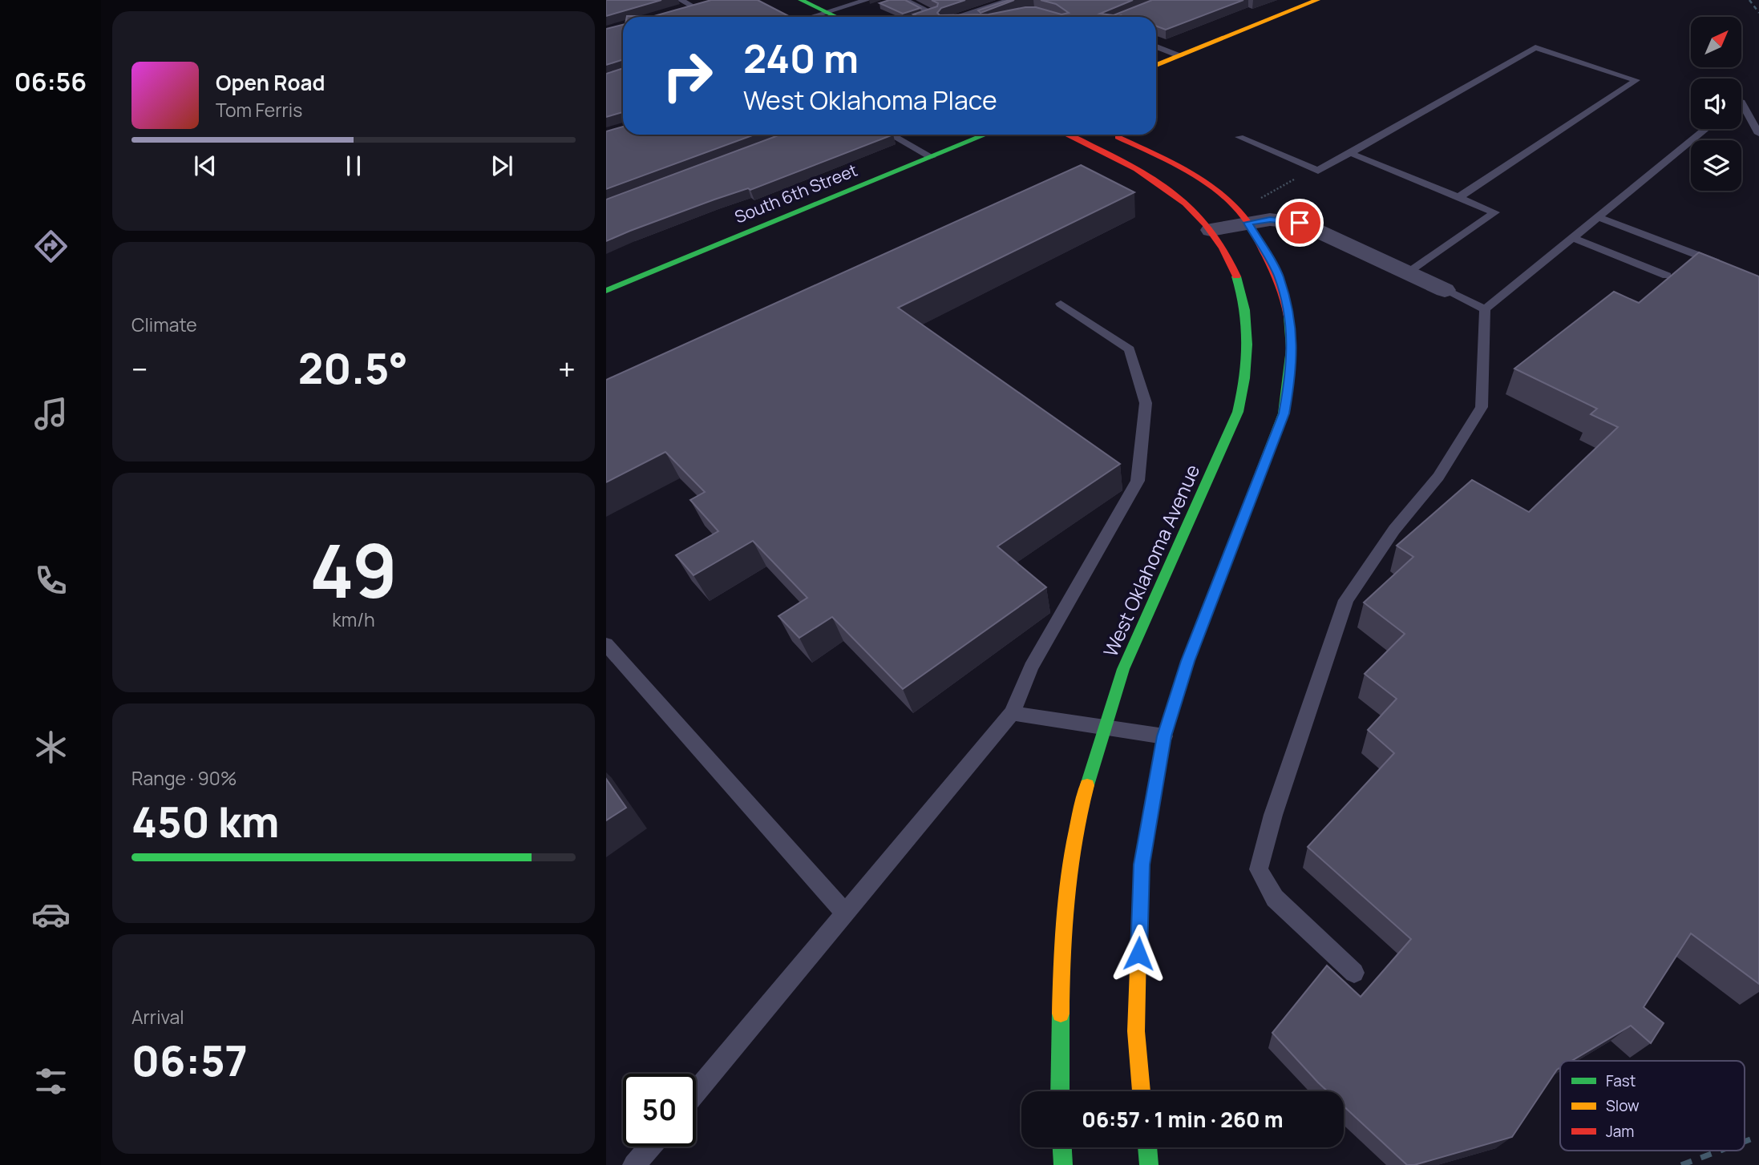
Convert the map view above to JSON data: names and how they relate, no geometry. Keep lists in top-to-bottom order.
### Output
{
  "streets": {
    "main road": ["South 6th Street", "West Oklahoma Avenue"]
  },
  "legend": ["Fast", "Slow", "Jam"],
  "north": "top right",
  "page": {
    "tabs": "06:56",
    "turn": ["240 m", "West Oklahoma Place"],
    "song": ["Open Road", "Tom Ferris"],
    "tile": [
      "Climate",
      ["49", "km/h"],
      ["Range · 90%", "450 km"],
      ["Arrival", "06:57"]
    ],
    "heat": ["−", "20.5°", "+"],
    "limit": "50",
    "trip": "06:57 · 1 min · 260 m"
  }
}
